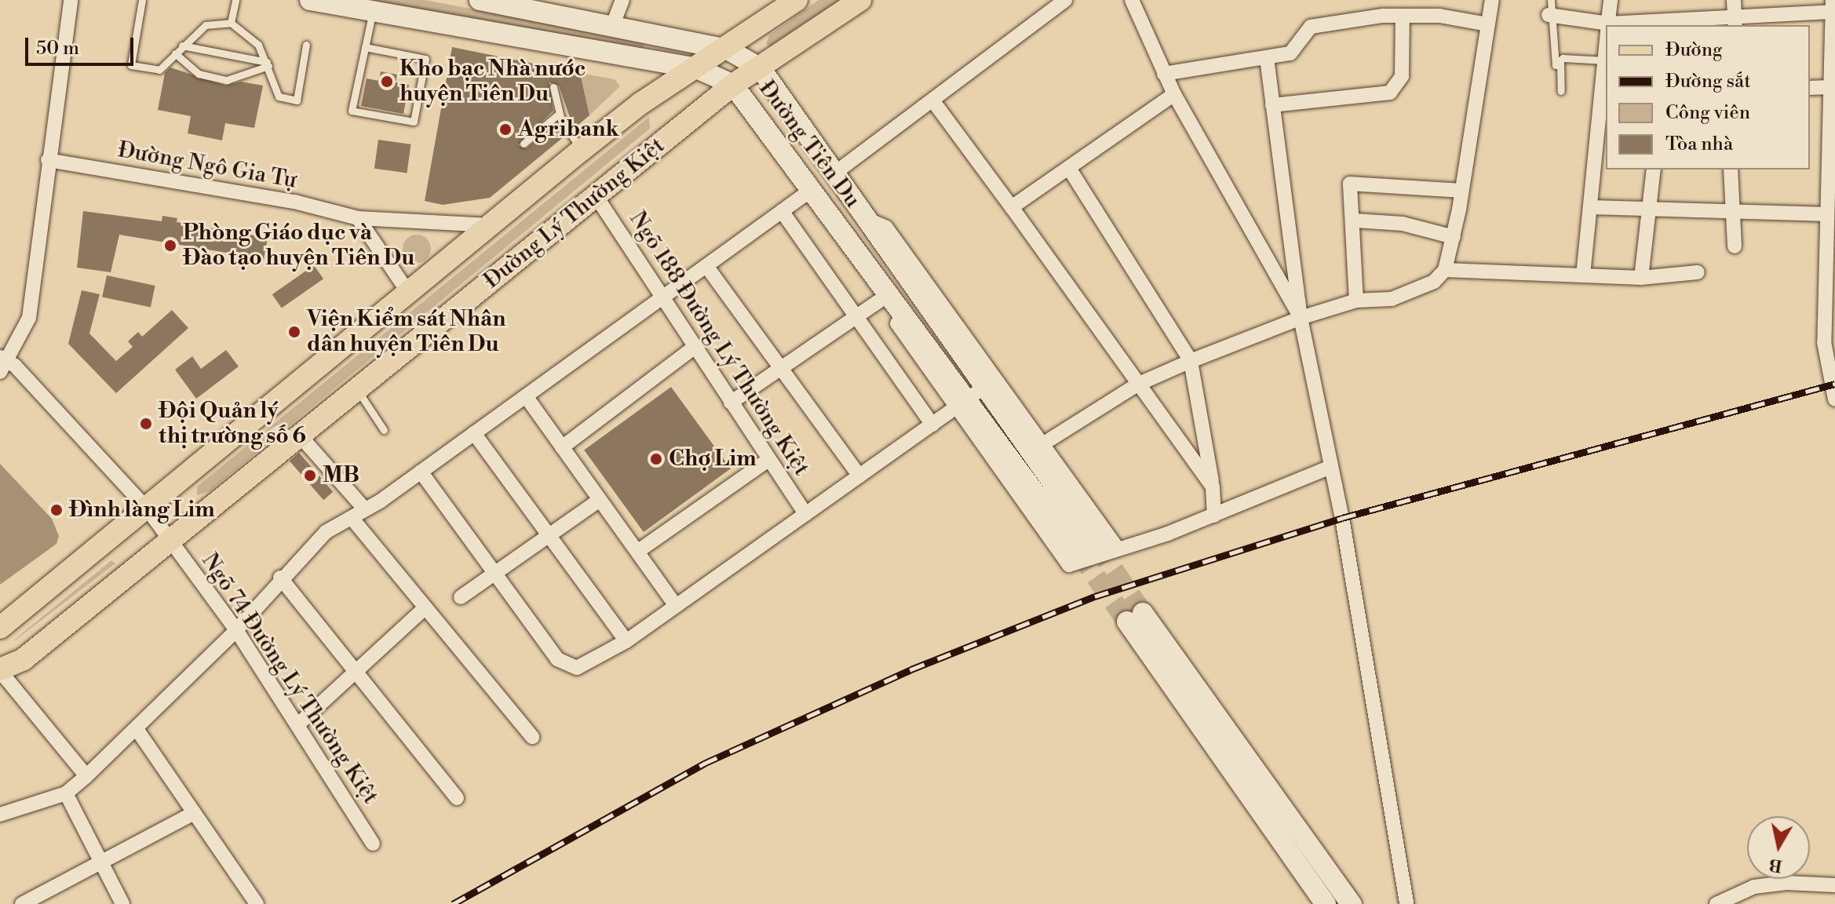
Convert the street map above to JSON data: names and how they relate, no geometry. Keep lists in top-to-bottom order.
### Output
{
  "streets": {
    "main road": ["Đường Tiên Du", "Đường Lý Thường Kiệt"],
    "street": ["Đường Ngô Gia Tự", "Ngõ 188 Đường Lý Thường Kiệt", "Ngõ 74 Đường Lý Thường Kiệt"]
  },
  "crossings": [
    ["Đường Tiên Du", "Đường Lý Thường Kiệt"],
    ["Đường Ngô Gia Tự", "Đường Lý Thường Kiệt"],
    ["Đường Lý Thường Kiệt", "Ngõ 188 Đường Lý Thường Kiệt"],
    ["Đường Lý Thường Kiệt", "Ngõ 74 Đường Lý Thường Kiệt"]
  ],
  "places": [
    "Kho bạc Nhà nước huyện Tiên Du",
    "Agribank",
    "Phòng Giáo dục và Đào tạo huyện Tiên Du",
    "Viện Kiểm sát Nhân dân huyện Tiên Du",
    "Đội Quản lý thị trường số 6",
    "Chợ Lim",
    "MB",
    "Đình làng Lim"
  ],
  "legend": [
    "Đường",
    "Đường sắt",
    "Công viên",
    "Tòa nhà"
  ],
  "scale_bar": "50 m",
  "north": "bottom"
}
